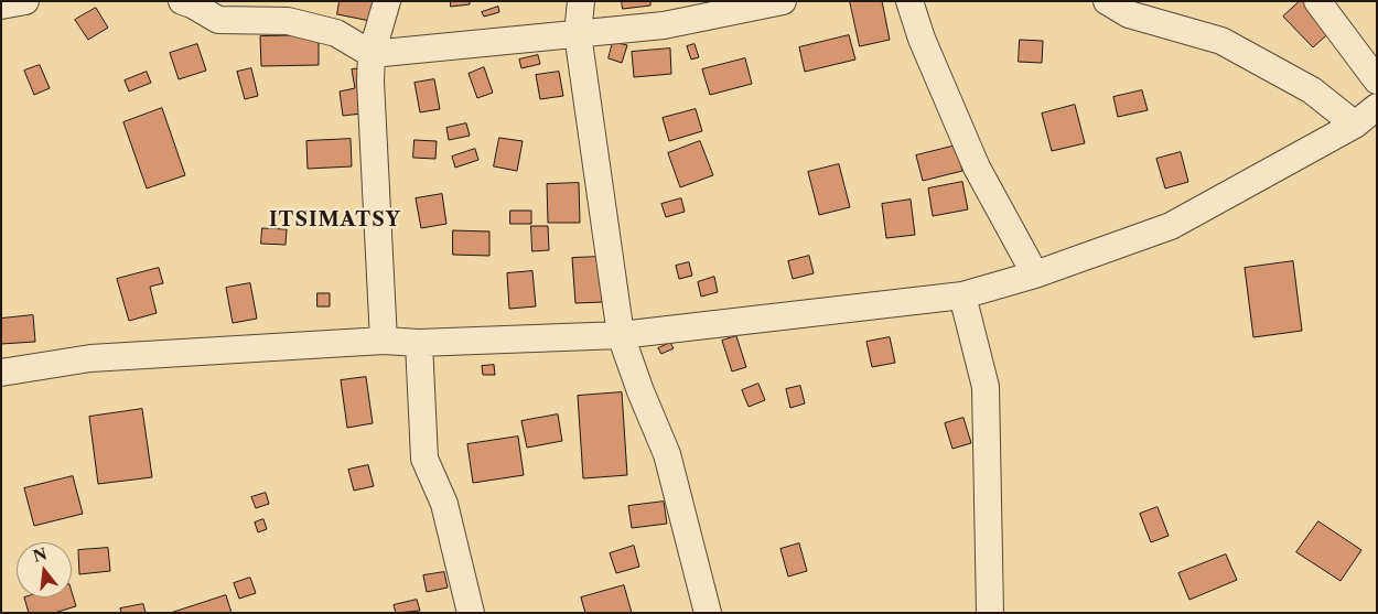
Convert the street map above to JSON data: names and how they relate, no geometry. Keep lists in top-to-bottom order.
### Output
{
  "districts": ["ITSIMATSY"],
  "north": "top"
}
